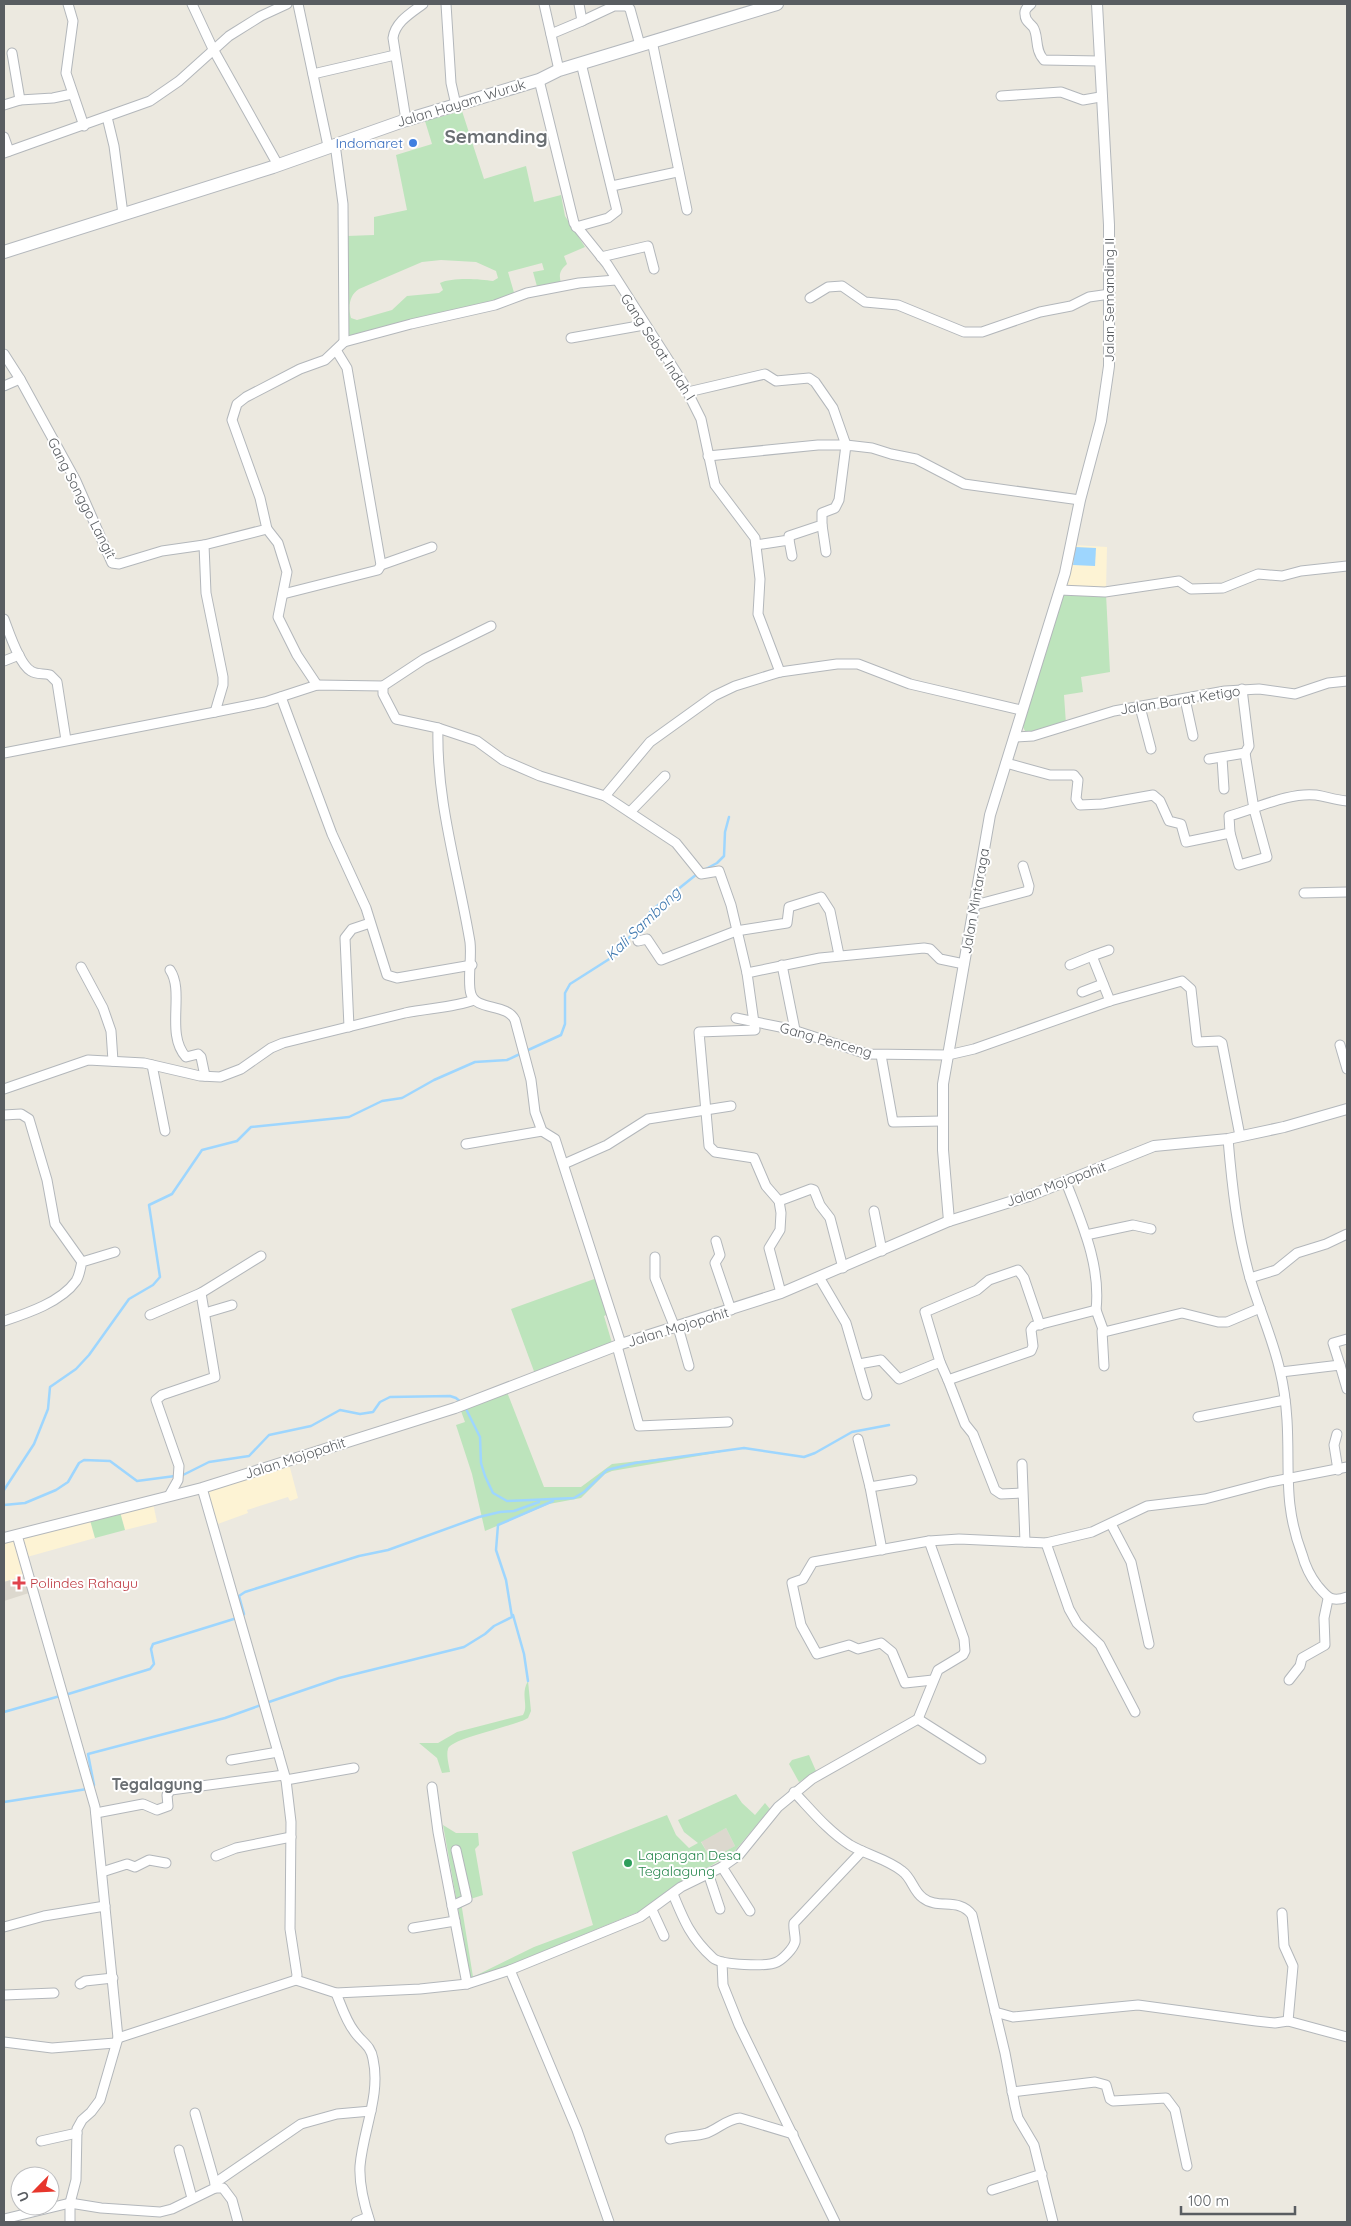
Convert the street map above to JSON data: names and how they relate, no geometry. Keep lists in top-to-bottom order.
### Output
{
  "streets": {
    "main road": ["Jalan Hayam Wuruk"],
    "street": [
      "Jalan Semanding II",
      "Gang Sebat Indah I",
      "Gang Songgo Langit",
      "Jalan Barat Ketigo",
      "Jalan Mintaraga",
      "Gang Penceng",
      "Jalan Mojopahit"
    ]
  },
  "crossings": [
    ["Jalan Hayam Wuruk", "Gang Sebat Indah I"],
    ["Jalan Semanding II", "Jalan Mintaraga"],
    ["Jalan Barat Ketigo", "Jalan Mintaraga"],
    ["Jalan Mintaraga", "Gang Penceng"],
    ["Jalan Mintaraga", "Jalan Mojopahit"],
    ["Gang Penceng", "Jalan Mojopahit"]
  ],
  "districts": ["Semanding", "Tegalagung"],
  "water": ["Kali Sambong"],
  "places": {
    "other": ["Indomaret", "Lapangan Desa Tegalagung"],
    "health": ["Polindes Rahayu"]
  },
  "scale_bar": "100 m",
  "north": "bottom left"
}
